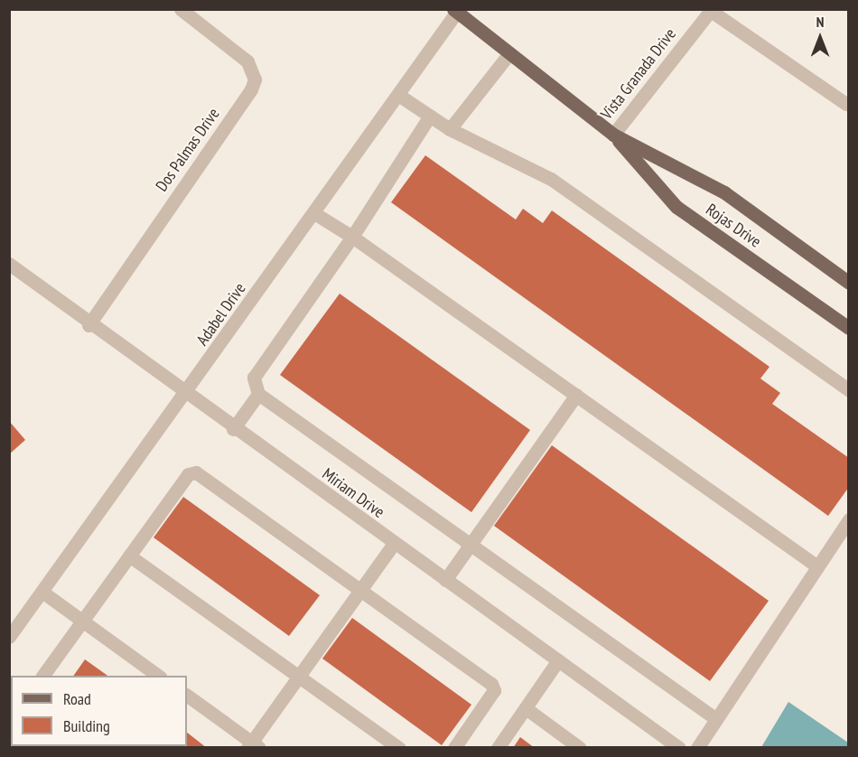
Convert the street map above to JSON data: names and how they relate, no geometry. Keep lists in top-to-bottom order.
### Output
{
  "streets": {
    "main road": ["Rojas Drive"],
    "street": [
      "Vista Granada Drive",
      "Dos Palmas Drive",
      "Adabel Drive",
      "Miriam Drive"
    ]
  },
  "crossings": [
    ["Vista Granada Drive", "Rojas Drive"],
    ["Dos Palmas Drive", "Miriam Drive"],
    ["Rojas Drive", "Adabel Drive"],
    ["Adabel Drive", "Miriam Drive"]
  ],
  "legend": ["Road", "Building"],
  "north": "top"
}
